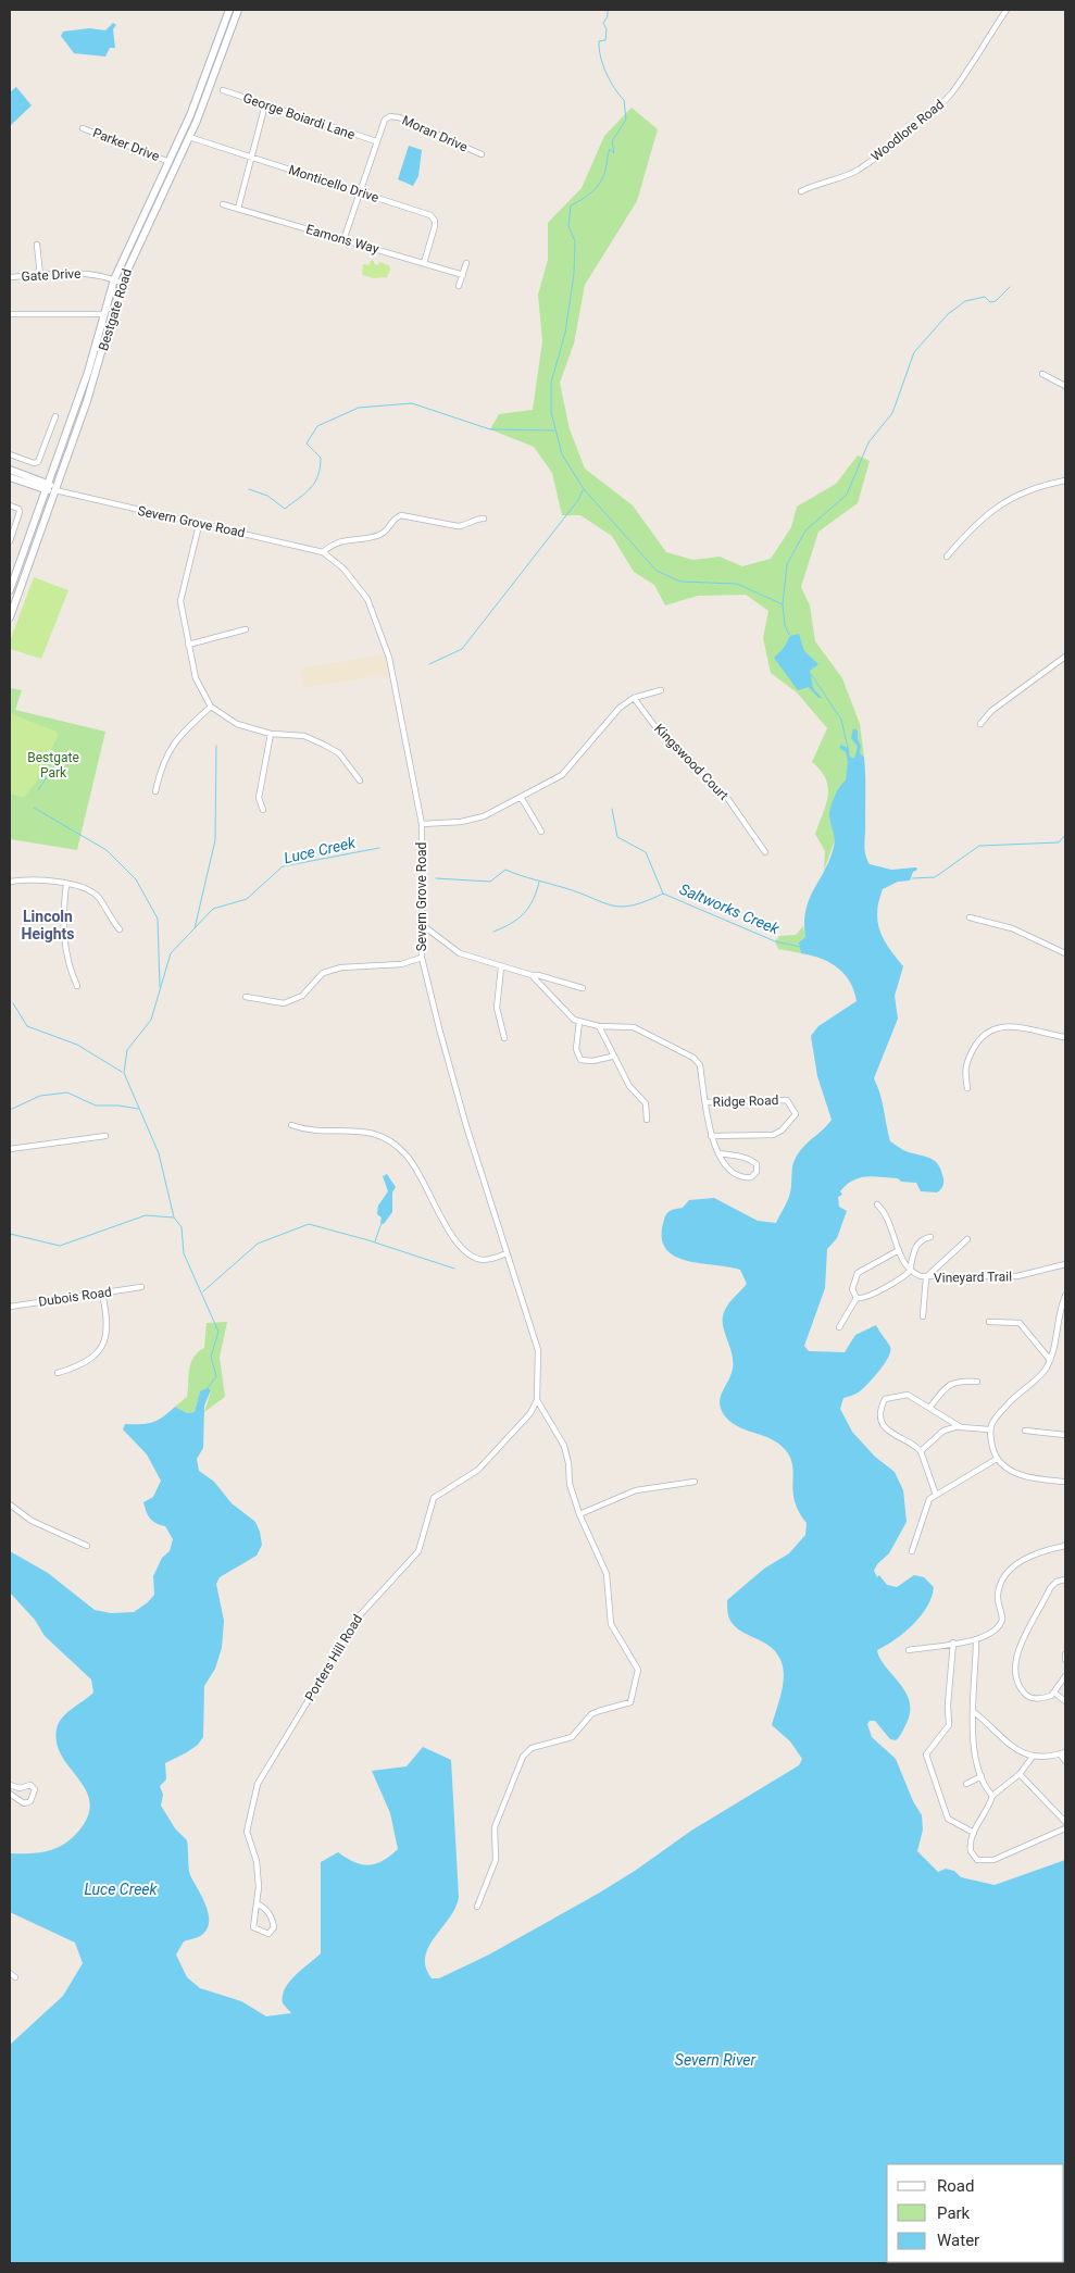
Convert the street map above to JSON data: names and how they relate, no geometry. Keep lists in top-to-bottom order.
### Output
{
  "streets": {
    "main road": ["Bestgate Road"],
    "street": [
      "George Boiardi Lane",
      "Woodlore Road",
      "Moran Drive",
      "Parker Drive",
      "Monticello Drive",
      "Eamons Way",
      "Gate Drive",
      "Severn Grove Road",
      "Kingswood Court",
      "Ridge Road",
      "Vineyard Trail",
      "Dubois Road",
      "Porters Hill Road"
    ]
  },
  "crossings": [
    ["George Boiardi Lane", "Moran Drive"],
    ["Moran Drive", "Monticello Drive"],
    ["Moran Drive", "Eamons Way"],
    ["Parker Drive", "Bestgate Road"],
    ["Monticello Drive", "Eamons Way"],
    ["Monticello Drive", "Bestgate Road"],
    ["Gate Drive", "Bestgate Road"],
    ["Bestgate Road", "Severn Grove Road"],
    ["Severn Grove Road", "Porters Hill Road"]
  ],
  "districts": ["Lincoln Heights"],
  "water": ["Luce Creek", "Saltworks Creek", "Severn River"],
  "parks": ["Bestgate Park"],
  "legend": ["Road", "Park", "Water"]
}
